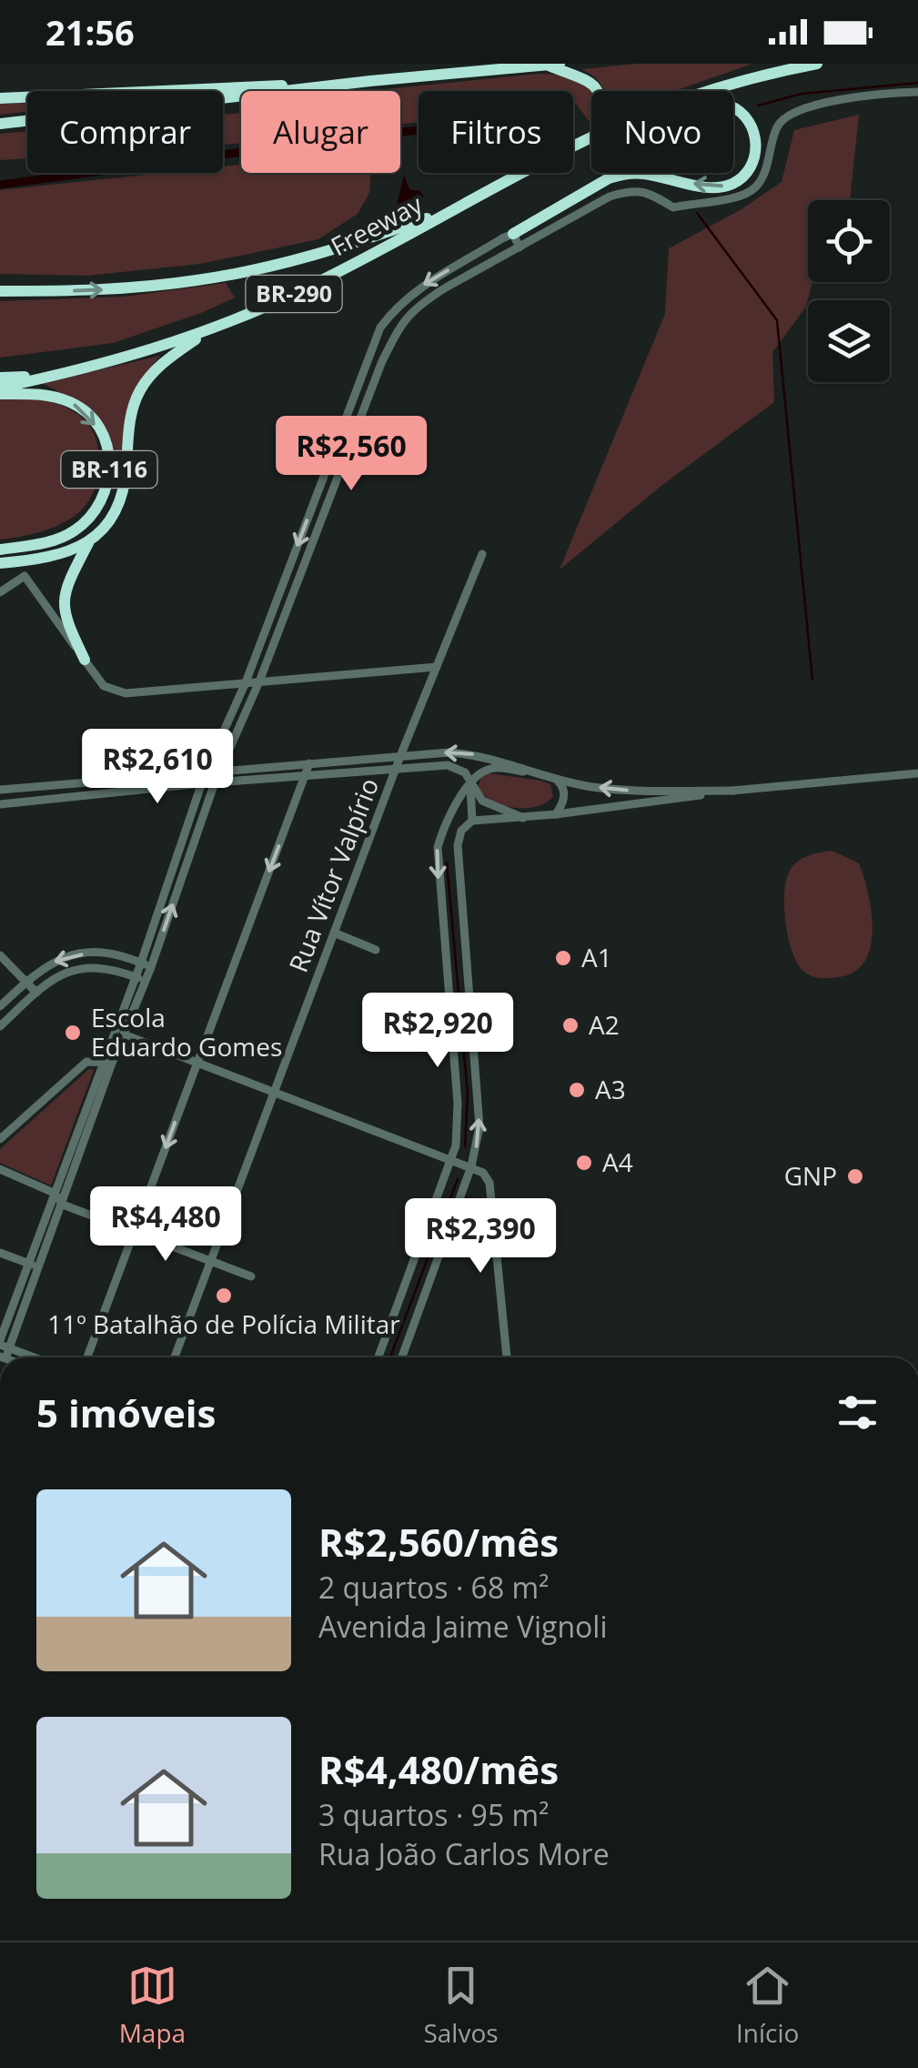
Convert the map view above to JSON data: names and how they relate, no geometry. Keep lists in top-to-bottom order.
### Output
{
  "streets": {
    "highway": ["Freeway", "BR-290", "BR-116"],
    "street": ["Rua Vítor Valpírio"]
  },
  "crossings": [
    ["Freeway", "BR-116"]
  ],
  "places": [
    "A1",
    "A2",
    "Escola Eduardo Gomes",
    "A3",
    "A4",
    "GNP",
    "11º Batalhão de Polícia Militar"
  ],
  "page": {
    "status": "21:56",
    "chip": [
      "Comprar",
      "Alugar",
      "Filtros",
      "Novo"
    ],
    "price": [
      "R$2,560",
      "R$2,610",
      "R$2,920",
      "R$4,480",
      "R$2,390"
    ],
    "heading": "5 imóveis",
    "list": [
      {
        "name": "R$2,560/mês",
        "note": "2 quartos · 68 m² · Avenida Jaime Vignoli"
      },
      {
        "name": "R$4,480/mês",
        "note": "3 quartos · 95 m² · Rua João Carlos More"
      }
    ],
    "tabs": ["Mapa", "Salvos", "Início"]
  }
}
